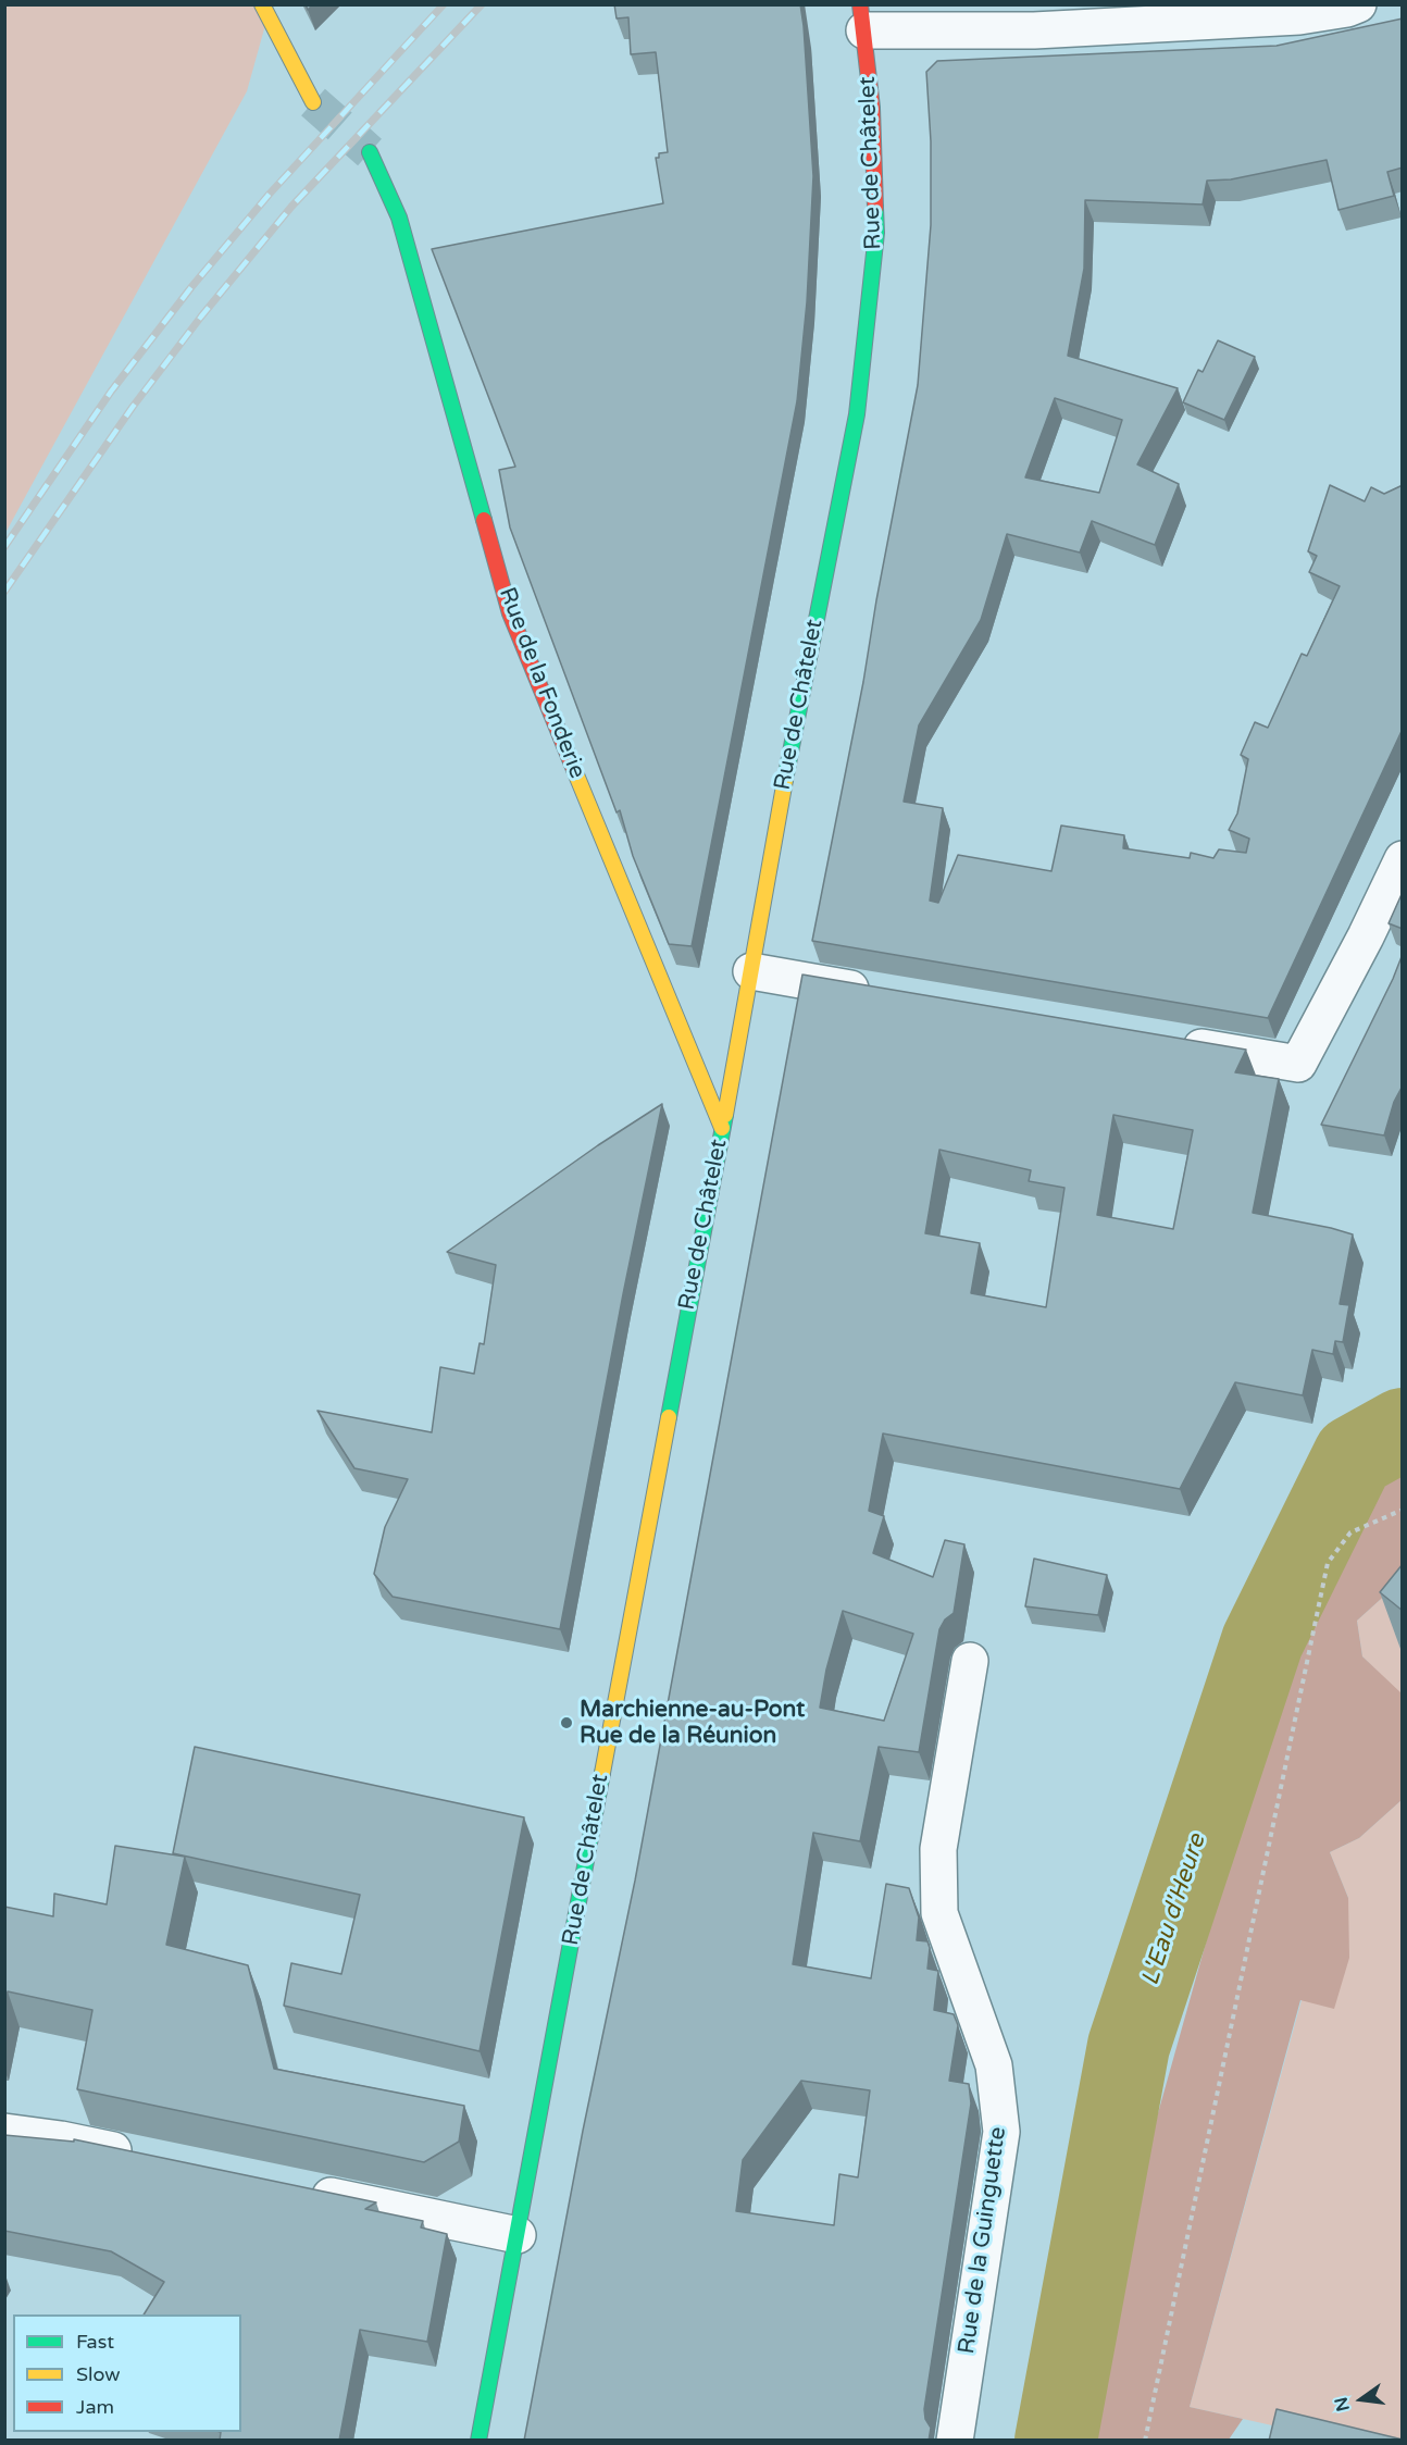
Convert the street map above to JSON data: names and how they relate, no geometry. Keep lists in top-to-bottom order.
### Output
{
  "streets": {
    "main road": ["Rue de Châtelet", "Rue de la Fonderie"],
    "street": ["Rue de la Guinguette"]
  },
  "crossings": [
    ["Rue de Châtelet", "Rue de la Fonderie"]
  ],
  "water": ["L'Eau d'Heure"],
  "places": ["Marchienne-au-Pont Rue de la Réunion"],
  "legend": ["Fast", "Slow", "Jam"],
  "north": "left"
}
